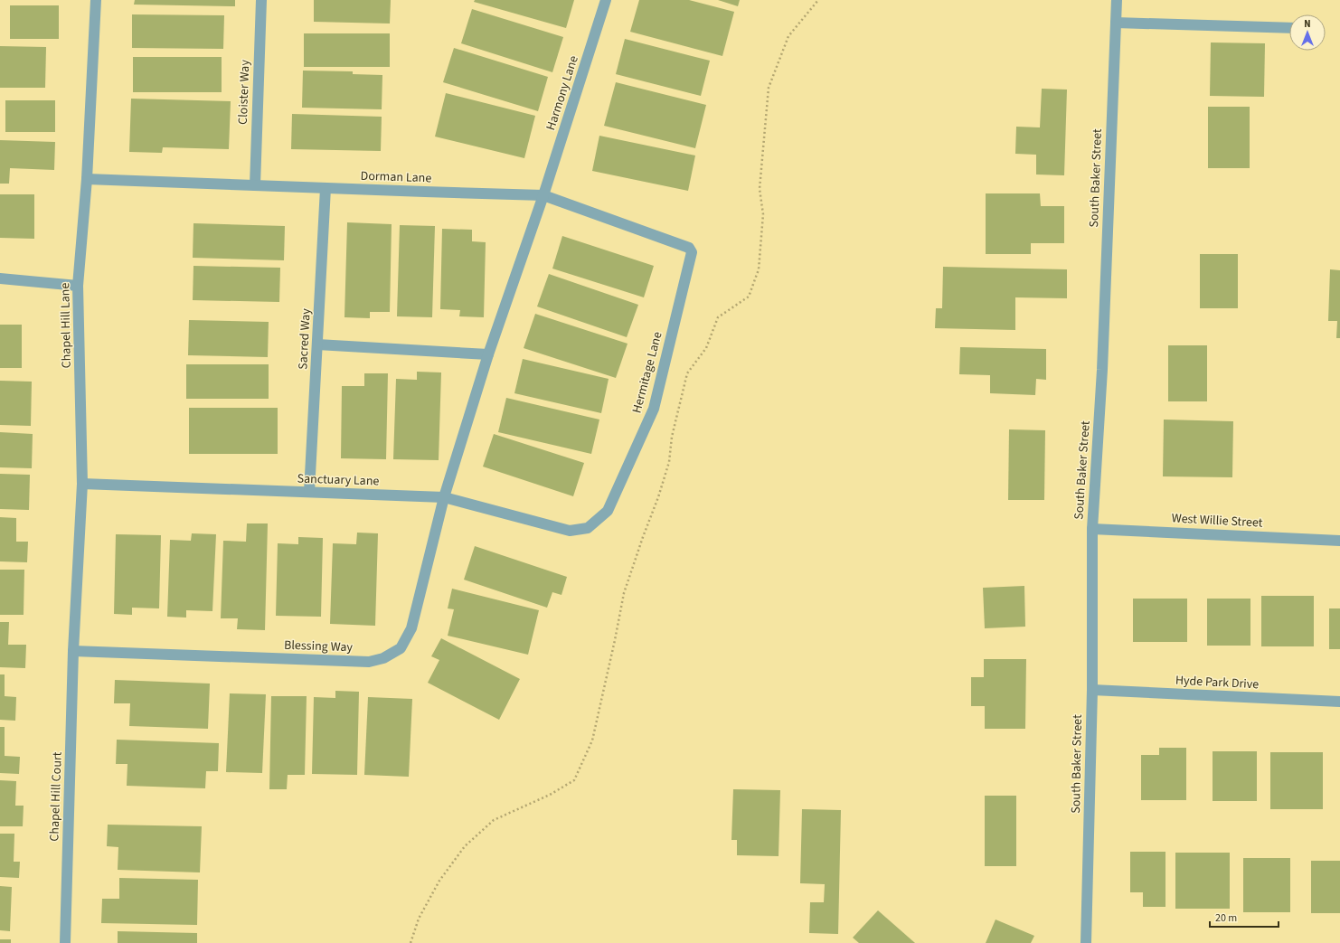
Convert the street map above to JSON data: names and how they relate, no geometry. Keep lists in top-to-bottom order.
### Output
{
  "streets": {
    "street": [
      "Cloister Way",
      "Harmony Lane",
      "Dorman Lane",
      "South Baker Street",
      "Chapel Hill Lane",
      "Sacred Way",
      "Hermitage Lane",
      "Sanctuary Lane",
      "West Willie Street",
      "Blessing Way",
      "Hyde Park Drive",
      "Chapel Hill Court"
    ]
  },
  "crossings": [
    ["Cloister Way", "Dorman Lane"],
    ["Harmony Lane", "Dorman Lane"],
    ["Harmony Lane", "Blessing Way"],
    ["Dorman Lane", "Chapel Hill Lane"],
    ["Dorman Lane", "Sacred Way"],
    ["Dorman Lane", "Hermitage Lane"],
    ["South Baker Street", "West Willie Street"],
    ["South Baker Street", "Hyde Park Drive"],
    ["Chapel Hill Lane", "Sanctuary Lane"],
    ["Chapel Hill Lane", "Blessing Way"],
    ["Chapel Hill Lane", "Chapel Hill Court"],
    ["Sacred Way", "Sanctuary Lane"],
    ["Hermitage Lane", "Sanctuary Lane"],
    ["Sanctuary Lane", "Blessing Way"],
    ["Blessing Way", "Chapel Hill Court"]
  ],
  "scale_bar": "20 m",
  "north": "top"
}
